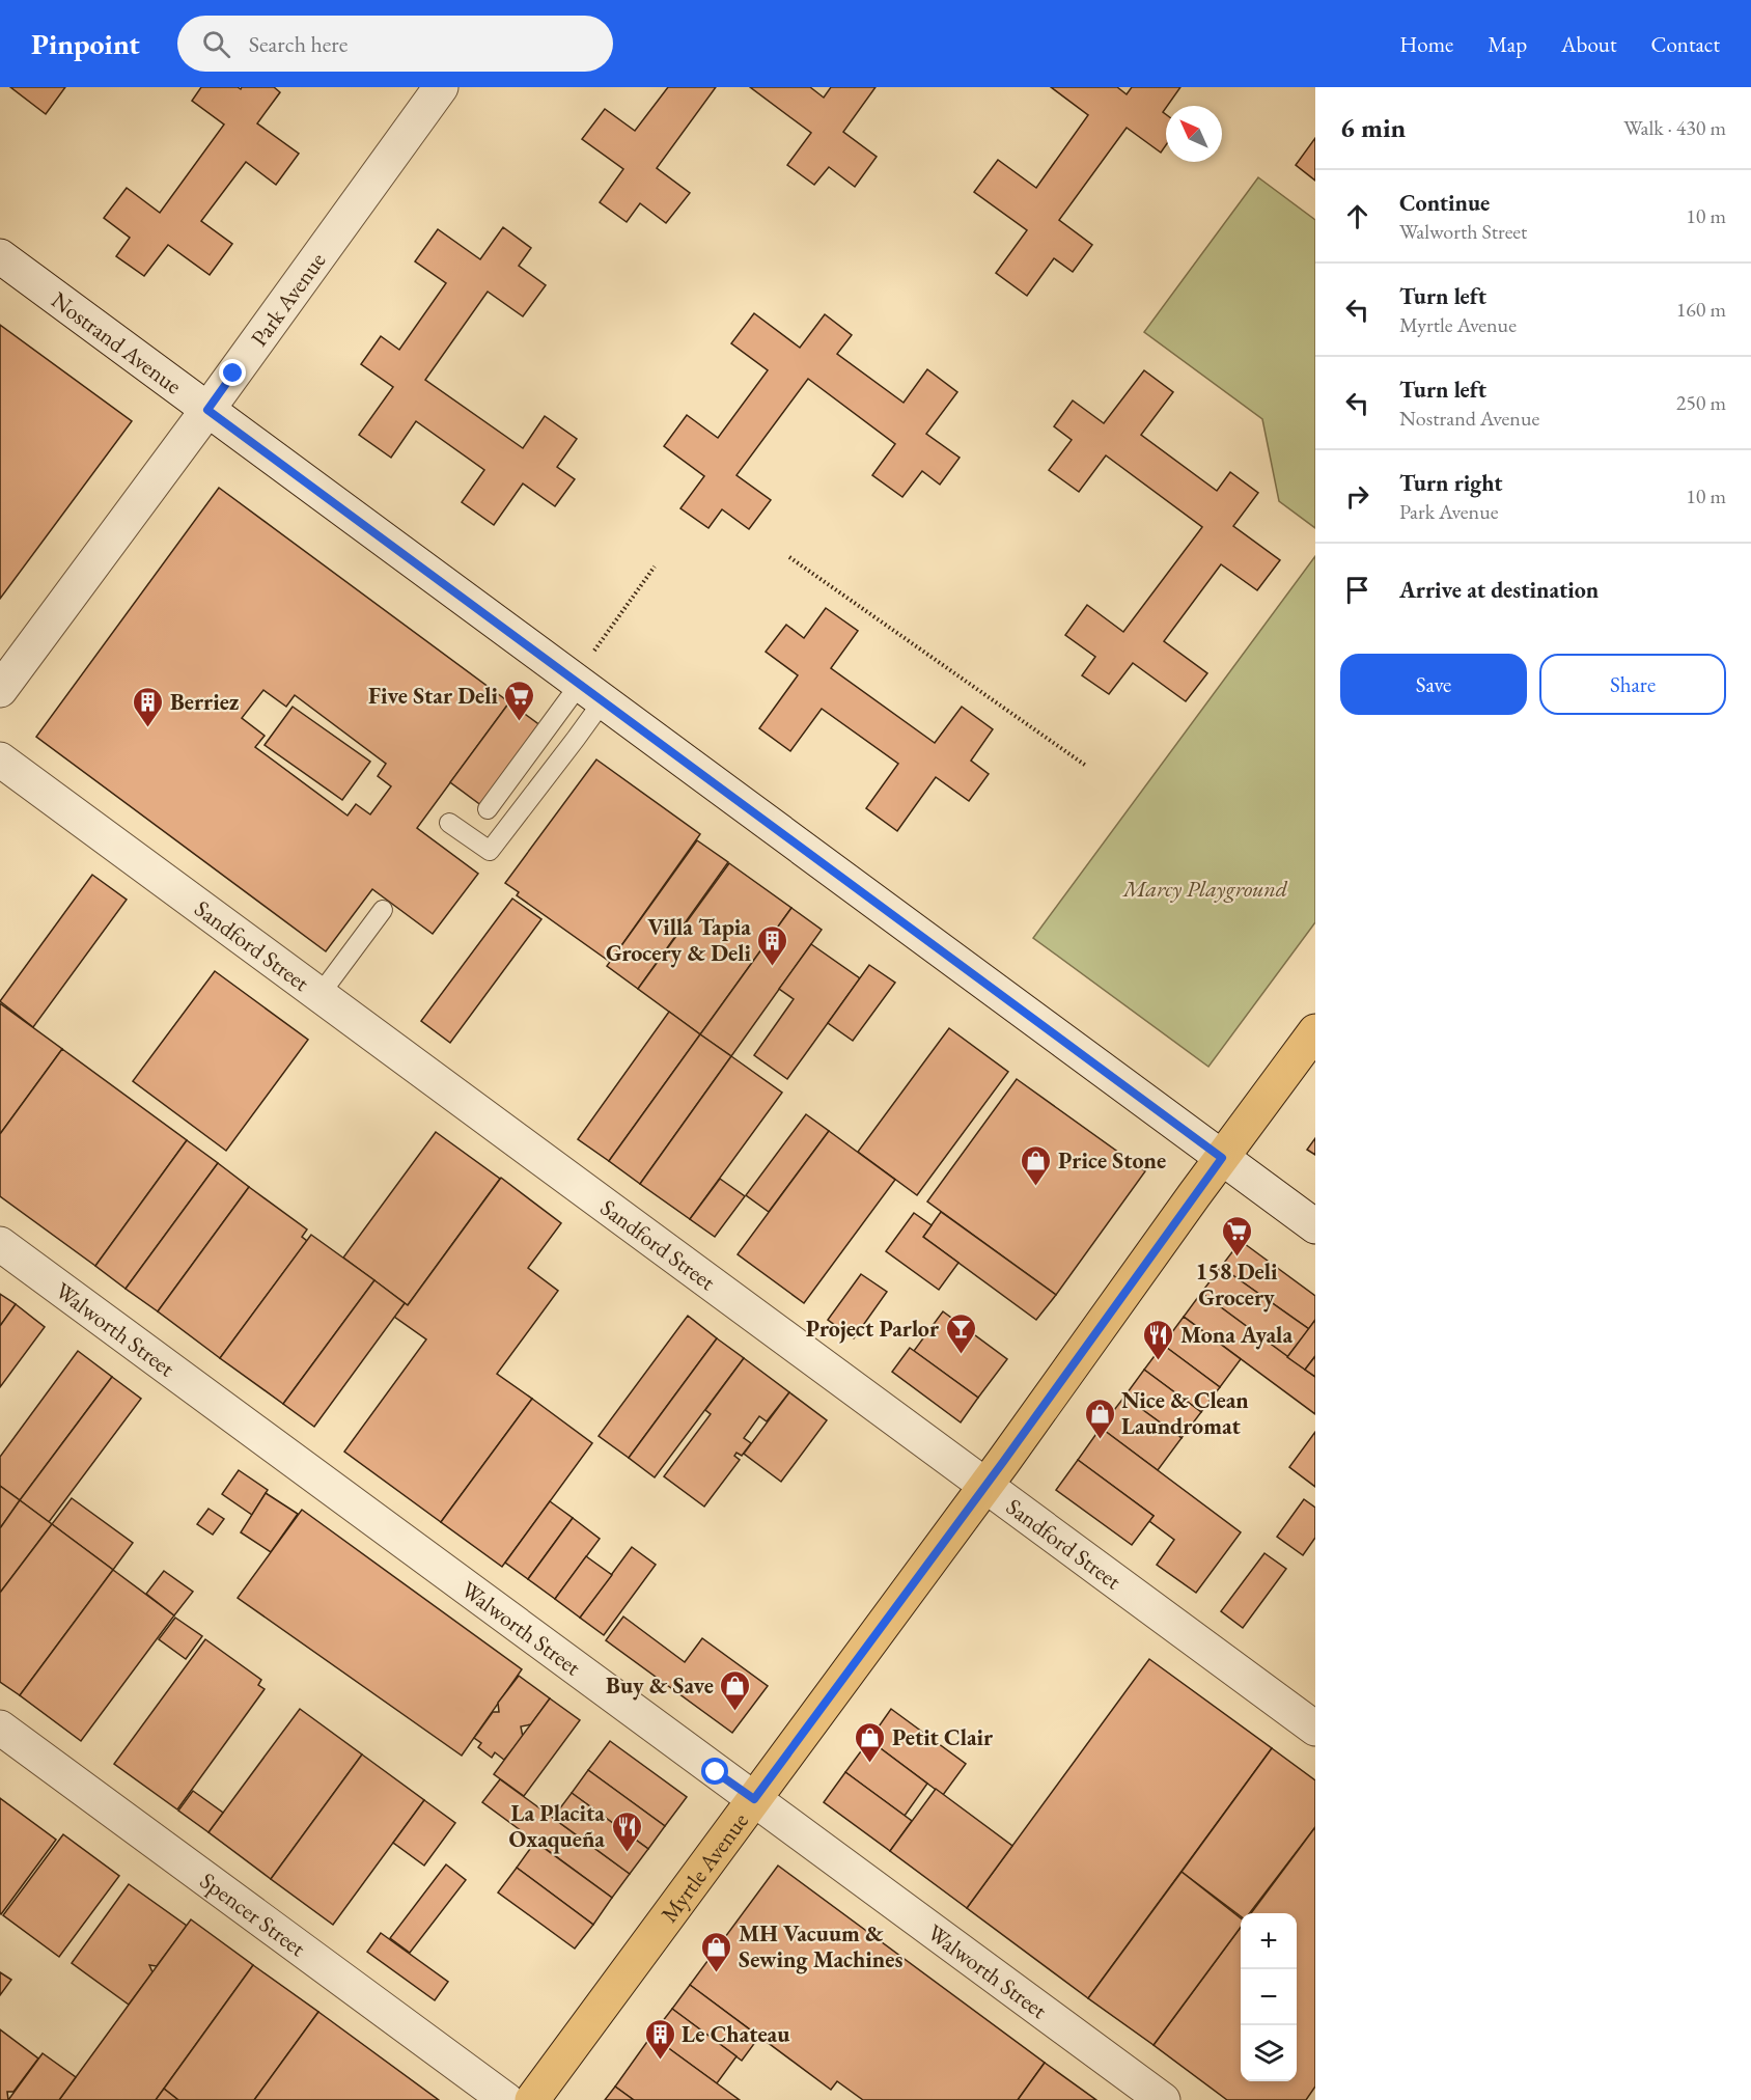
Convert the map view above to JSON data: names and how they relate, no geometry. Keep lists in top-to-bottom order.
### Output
{
  "streets": {
    "main road": ["Myrtle Avenue"],
    "street": [
      "Park Avenue",
      "Nostrand Avenue",
      "Sandford Street",
      "Walworth Street",
      "Spencer Street"
    ]
  },
  "crossings": [
    ["Park Avenue", "Nostrand Avenue"],
    ["Nostrand Avenue", "Myrtle Avenue"],
    ["Sandford Street", "Myrtle Avenue"],
    ["Walworth Street", "Myrtle Avenue"]
  ],
  "parks": ["Marcy Playground"],
  "places": {
    "supermarket": ["Five Star Deli", "158 Deli Grocery"],
    "building": ["Berriez", "Villa Tapia Grocery & Deli", "Le Chateau"],
    "shop": [
      "Price Stone",
      "Nice & Clean Laundromat",
      "Buy & Save",
      "Petit Clair",
      "MH Vacuum & Sewing Machines"
    ],
    "bar": ["Project Parlor"],
    "restaurant": ["Mona Ayala", "La Placita Oxaqueña"]
  },
  "north": "top left",
  "page": {
    "header": "Pinpoint",
    "search": "Search here",
    "nav": [
      "Home",
      "Map",
      "About",
      "Contact"
    ],
    "heading": ["6 min", "Walk · 430 m"],
    "list": [
      ["Continue", "Walworth Street", "10 m"],
      ["Turn left", "Myrtle Avenue", "160 m"],
      ["Turn left", "Nostrand Avenue", "250 m"],
      ["Turn right", "Park Avenue", "10 m"],
      "Arrive at destination"
    ],
    "buttons": ["Save", "Share"],
    "map_buttons": ["+", "−"]
  }
}
